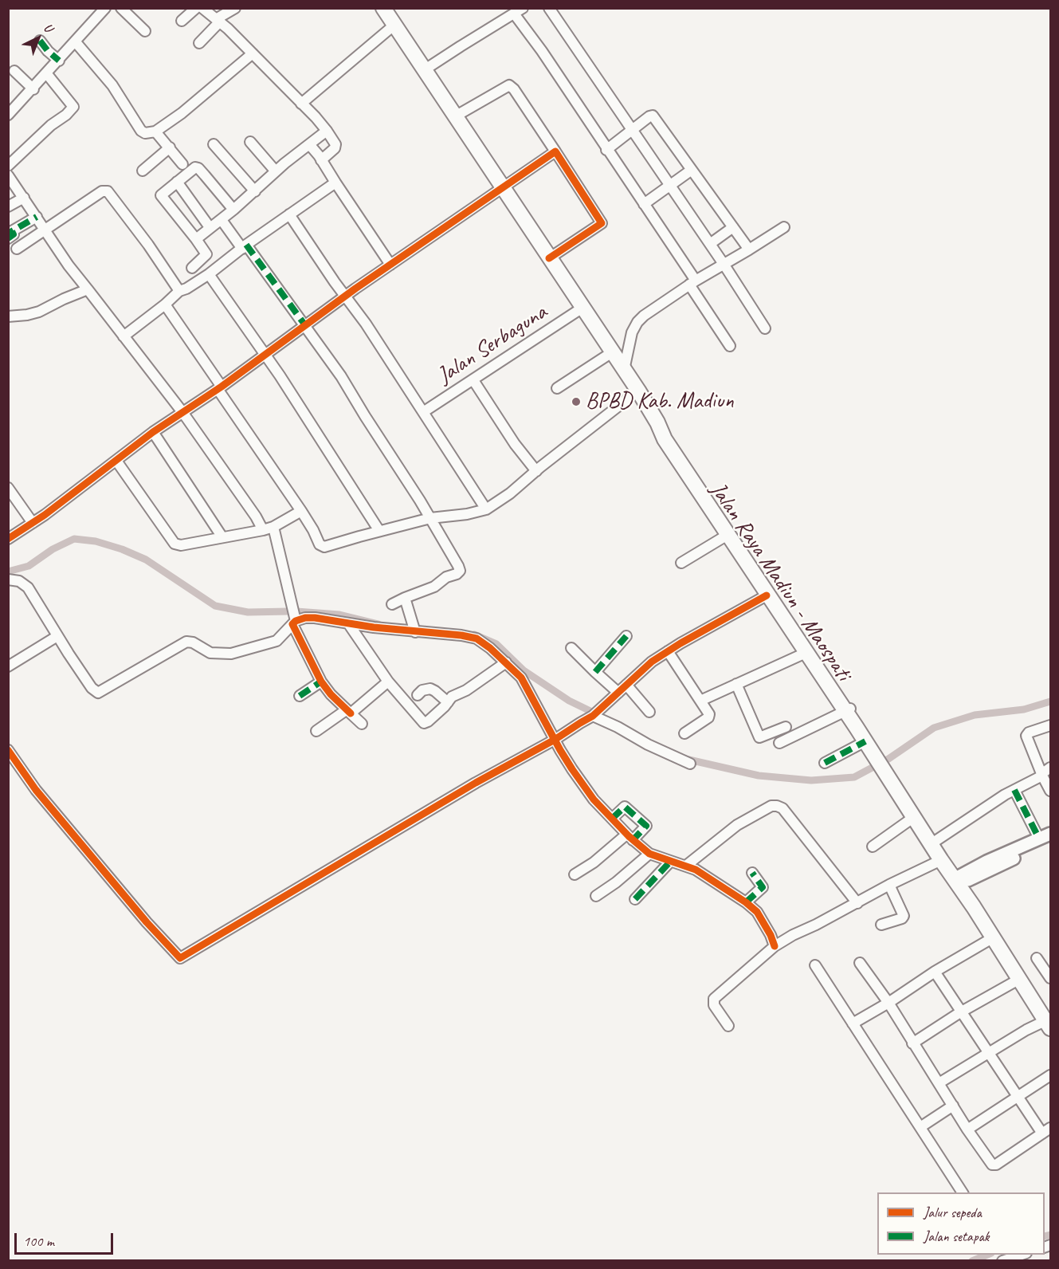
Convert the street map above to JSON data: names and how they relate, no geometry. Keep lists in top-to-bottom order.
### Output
{
  "streets": {
    "highway": ["Jalan Raya Madiun - Maospati"],
    "street": ["Jalan Serbaguna"]
  },
  "crossings": [
    ["Jalan Serbaguna", "Jalan Raya Madiun - Maospati"]
  ],
  "places": ["BPBD Kab. Madiun"],
  "legend": ["Jalur sepeda", "Jalan setapak"],
  "scale_bar": "100 m",
  "north": "top right"
}
